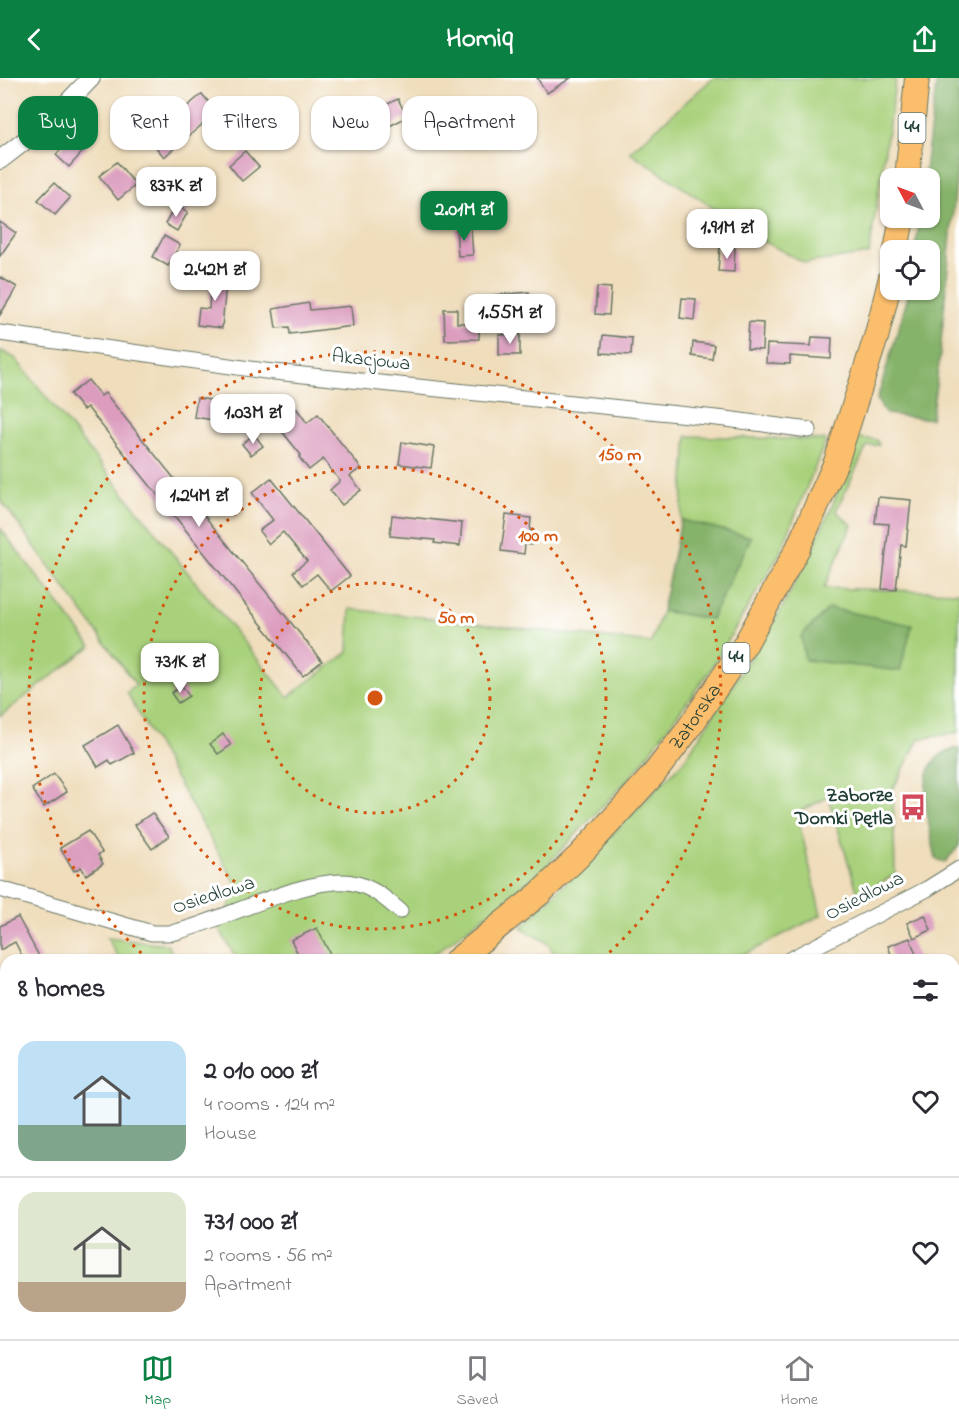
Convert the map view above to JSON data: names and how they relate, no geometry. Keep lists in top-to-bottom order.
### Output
{
  "streets": {
    "main road": ["44", "Zatorska"],
    "street": ["Akacjowa", "Osiedlowa"]
  },
  "places": {
    "bus stop": ["Zaborze Domki Pętla"]
  },
  "north": "top left",
  "page": {
    "header": "Homiq",
    "chip": [
      "Buy",
      "Rent",
      "Filters",
      "New",
      "Apartment"
    ],
    "price": [
      "837K zł",
      "2.01M zł",
      "1.91M zł",
      "2.42M zł",
      "1.55M zł",
      "1.03M zł",
      "1.24M zł",
      "731K zł"
    ],
    "heading": "8 homes",
    "list": [
      {
        "name": "2 010 000 zł",
        "note": "4 rooms · 124 m² · House"
      },
      {
        "name": "731 000 zł",
        "note": "2 rooms · 56 m² · Apartment"
      }
    ],
    "tabs": ["Map", "Saved", "Home"]
  },
  "rings": ["150 m", "100 m", "50 m"]
}
